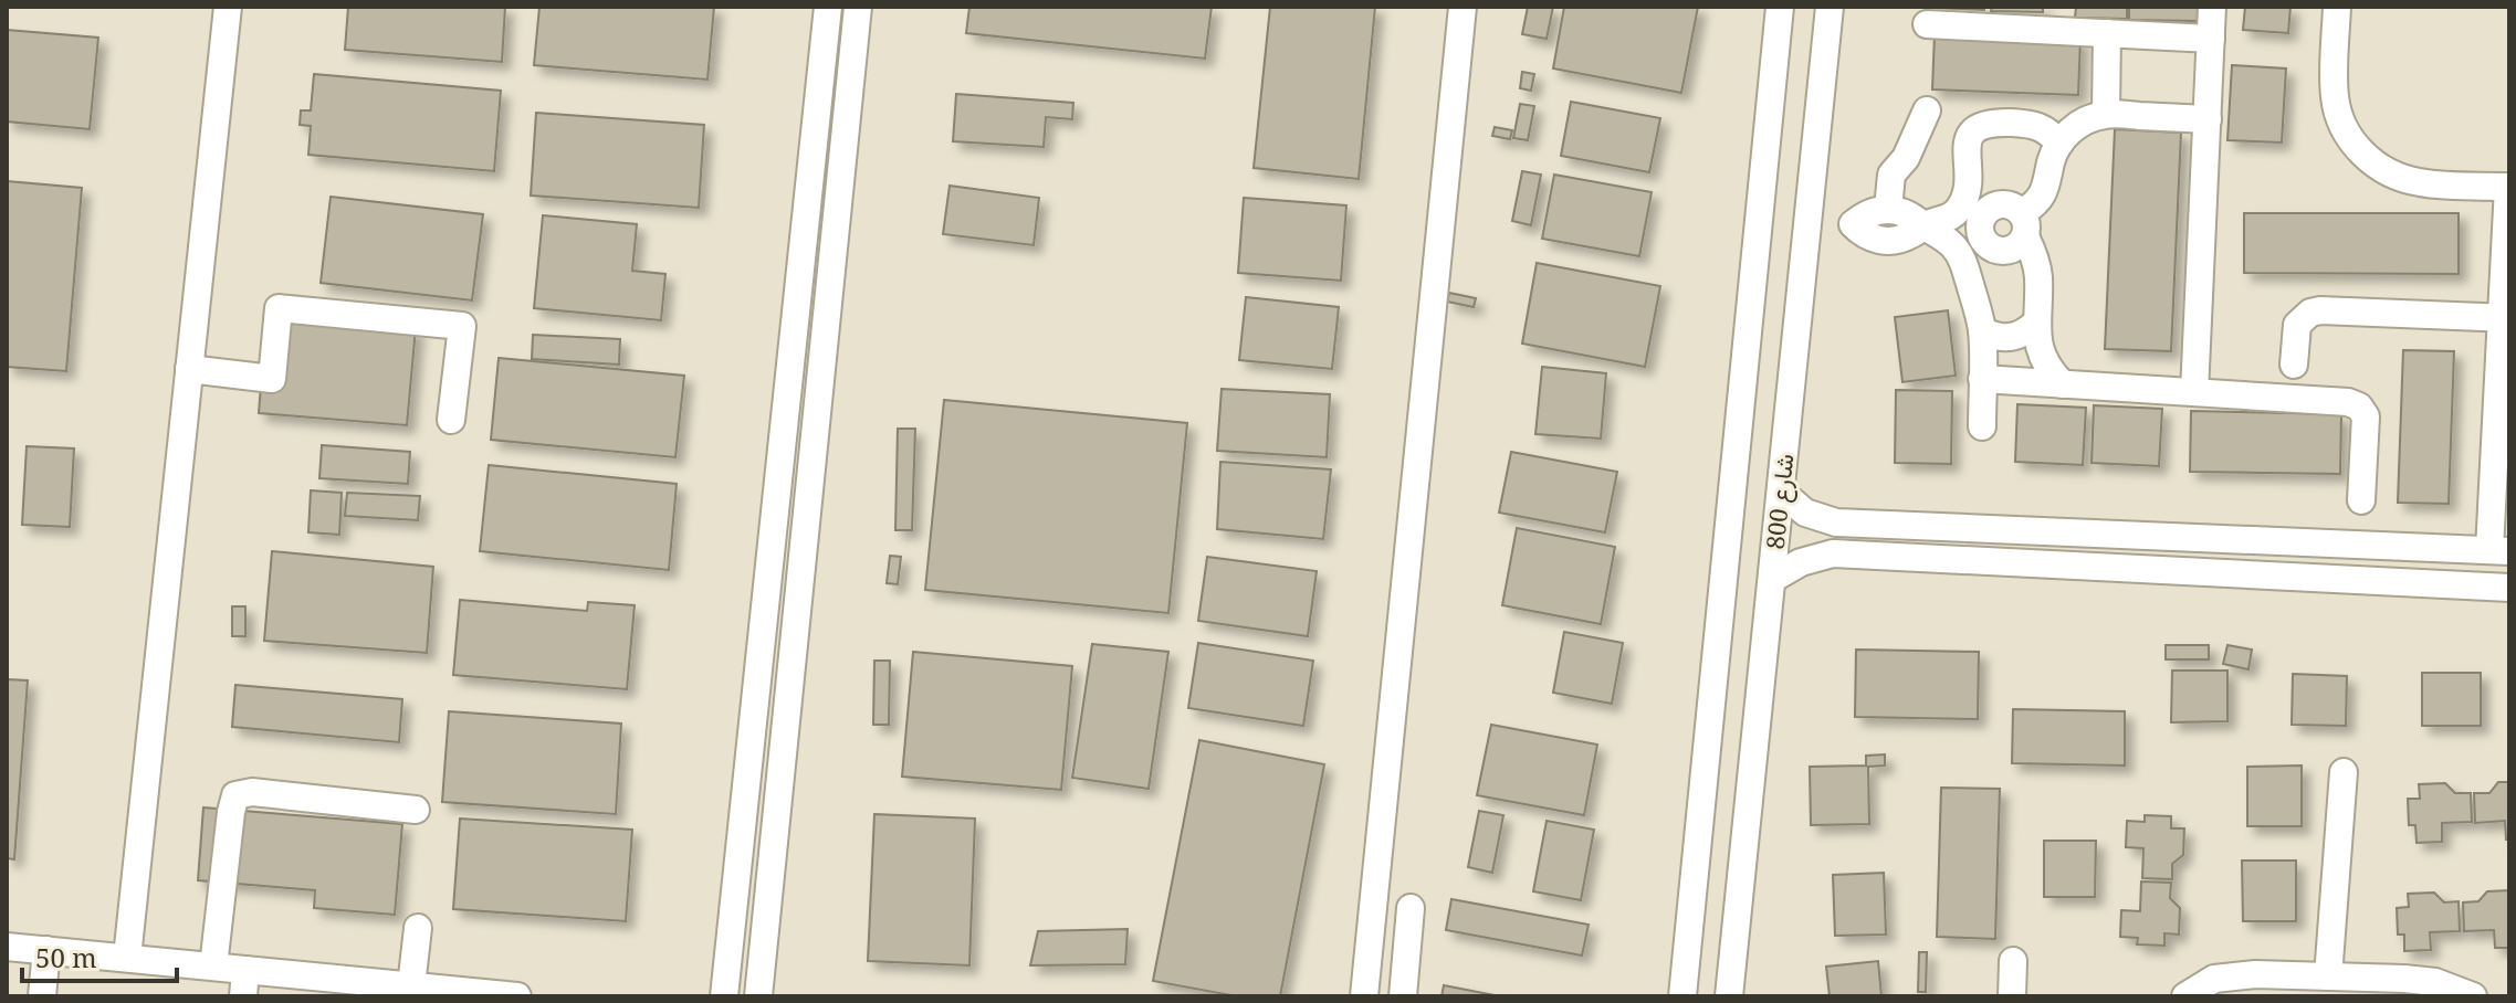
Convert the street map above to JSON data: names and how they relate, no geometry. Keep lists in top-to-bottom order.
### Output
{
  "streets": {
    "street": ["شارع 800"]
  },
  "scale_bar": "50 m"
}
